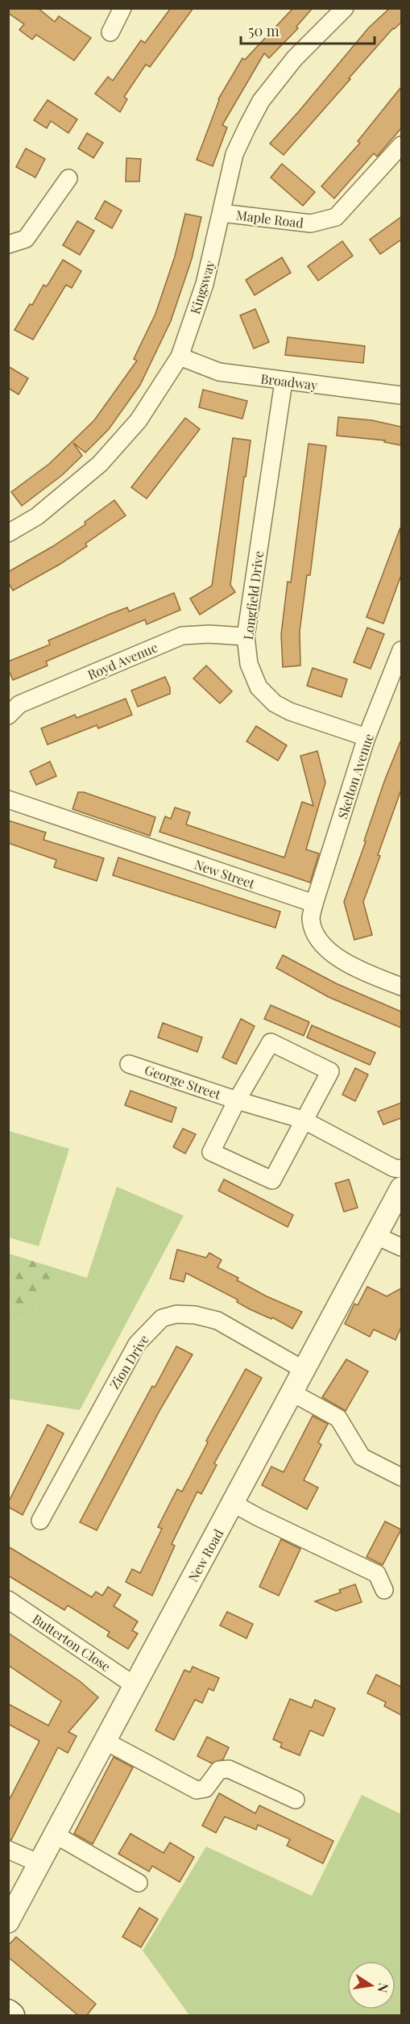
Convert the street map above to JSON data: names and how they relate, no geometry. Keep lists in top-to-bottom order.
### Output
{
  "streets": {
    "street": [
      "Maple Road",
      "Kingsway",
      "Broadway",
      "Longfield Drive",
      "Royd Avenue",
      "Skelton Avenue",
      "New Street",
      "George Street",
      "Zion Drive",
      "New Road",
      "Butterton Close"
    ]
  },
  "crossings": [
    ["Maple Road", "Kingsway"],
    ["Kingsway", "Broadway"],
    ["Broadway", "Longfield Drive"],
    ["Longfield Drive", "Royd Avenue"],
    ["Longfield Drive", "Skelton Avenue"],
    ["Skelton Avenue", "New Street"],
    ["Zion Drive", "New Road"],
    ["New Road", "Butterton Close"]
  ],
  "scale_bar": "50 m",
  "north": "right"
}
